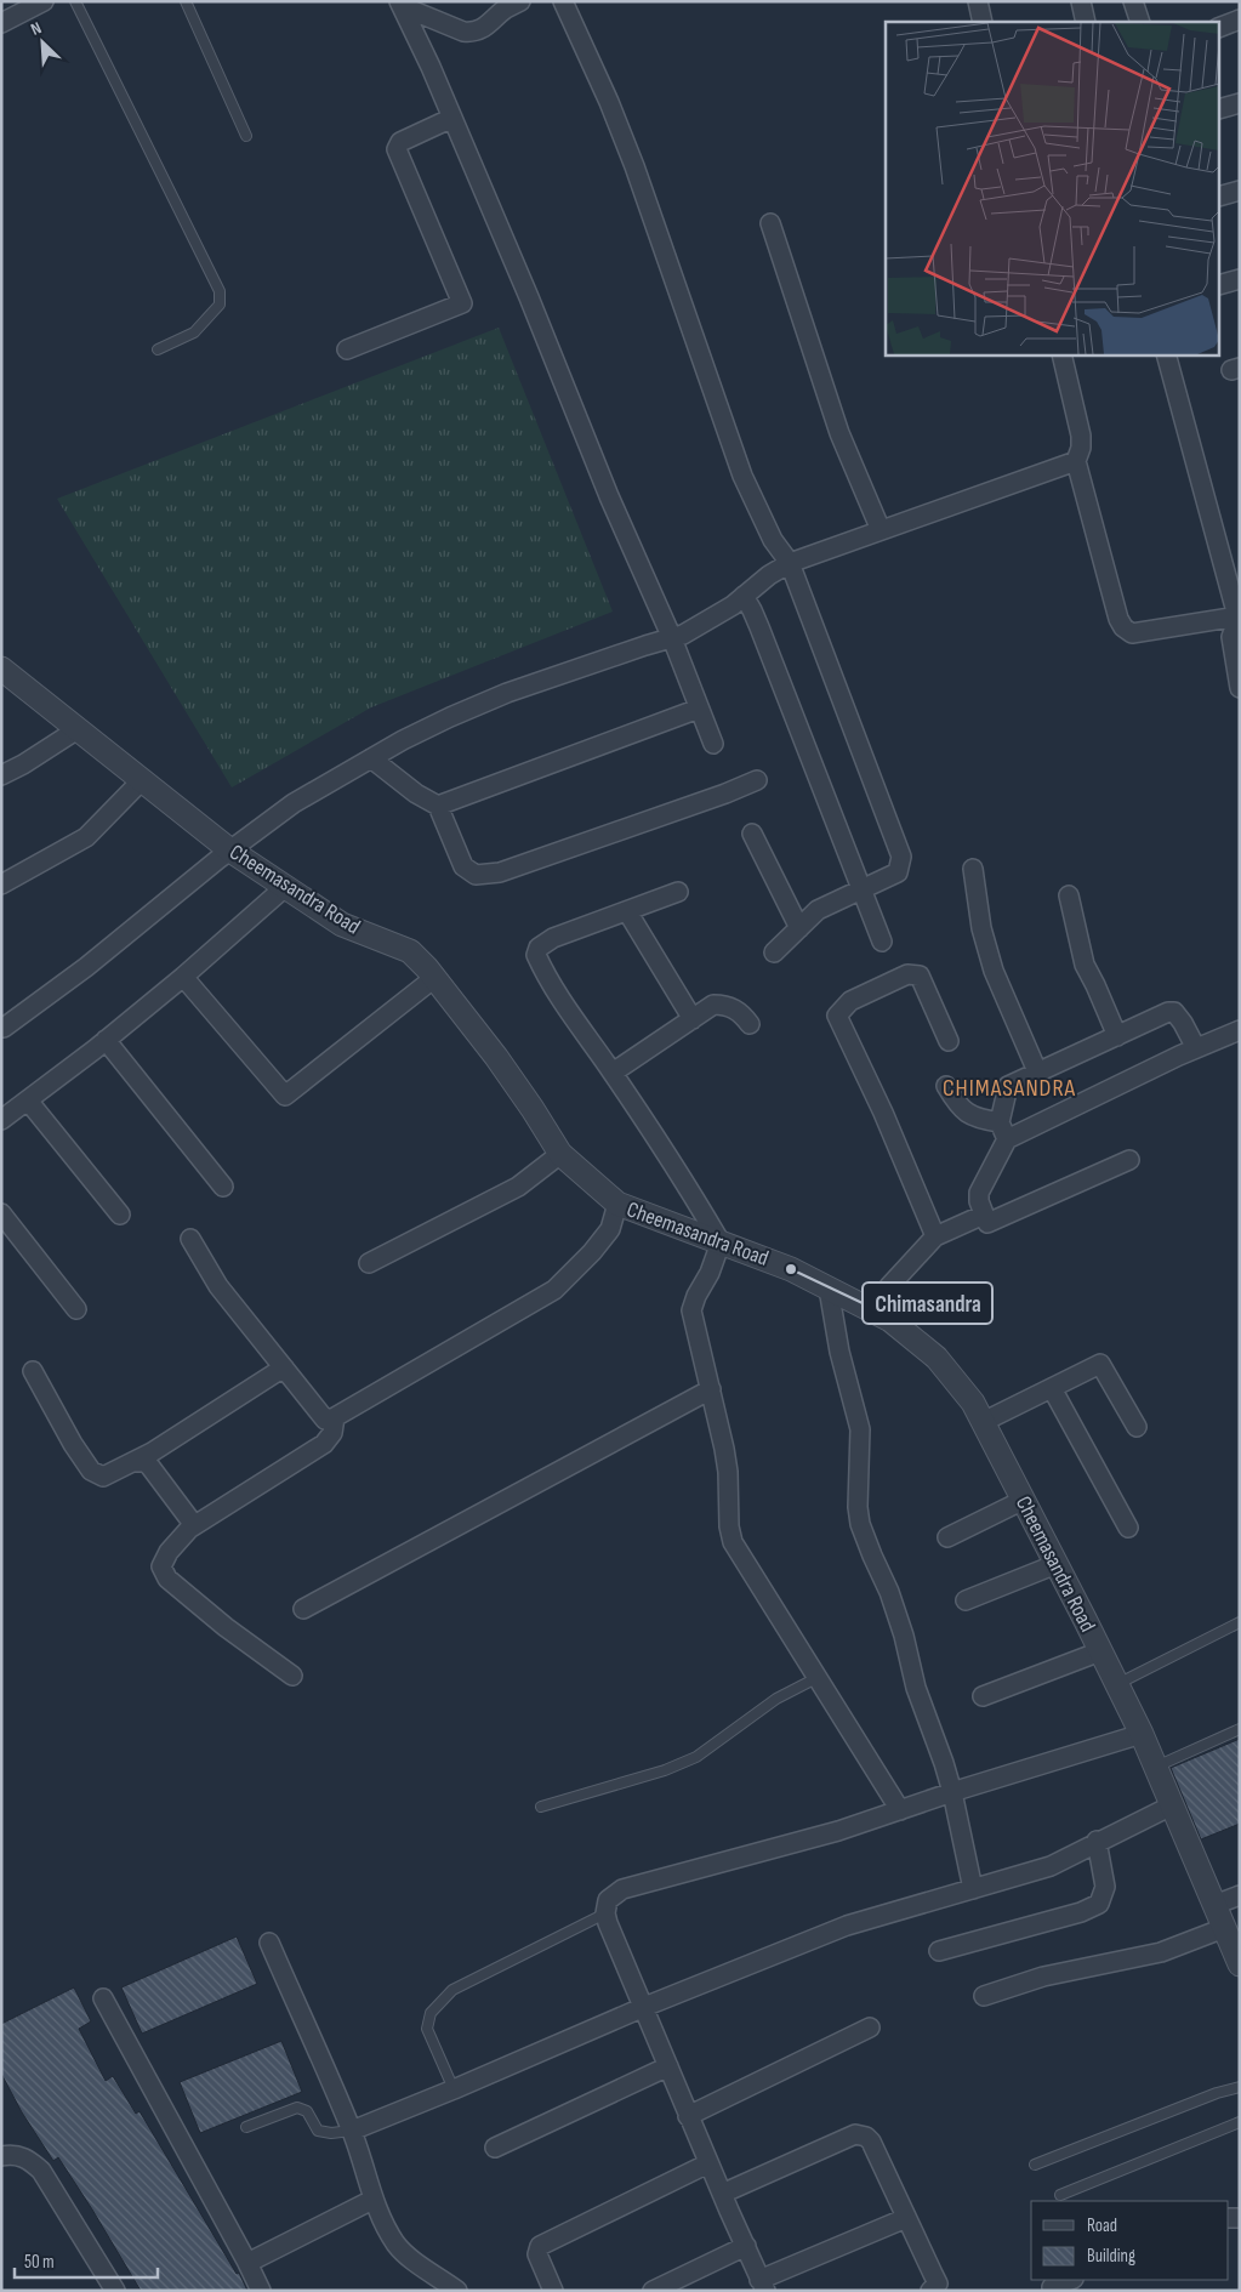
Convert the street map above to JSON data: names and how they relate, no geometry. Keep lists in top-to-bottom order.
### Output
{
  "streets": {
    "street": ["Cheemasandra Road"]
  },
  "districts": ["CHIMASANDRA"],
  "places": ["Chimasandra"],
  "legend": ["Road", "Building"],
  "scale_bar": "50 m",
  "north": "top left"
}
